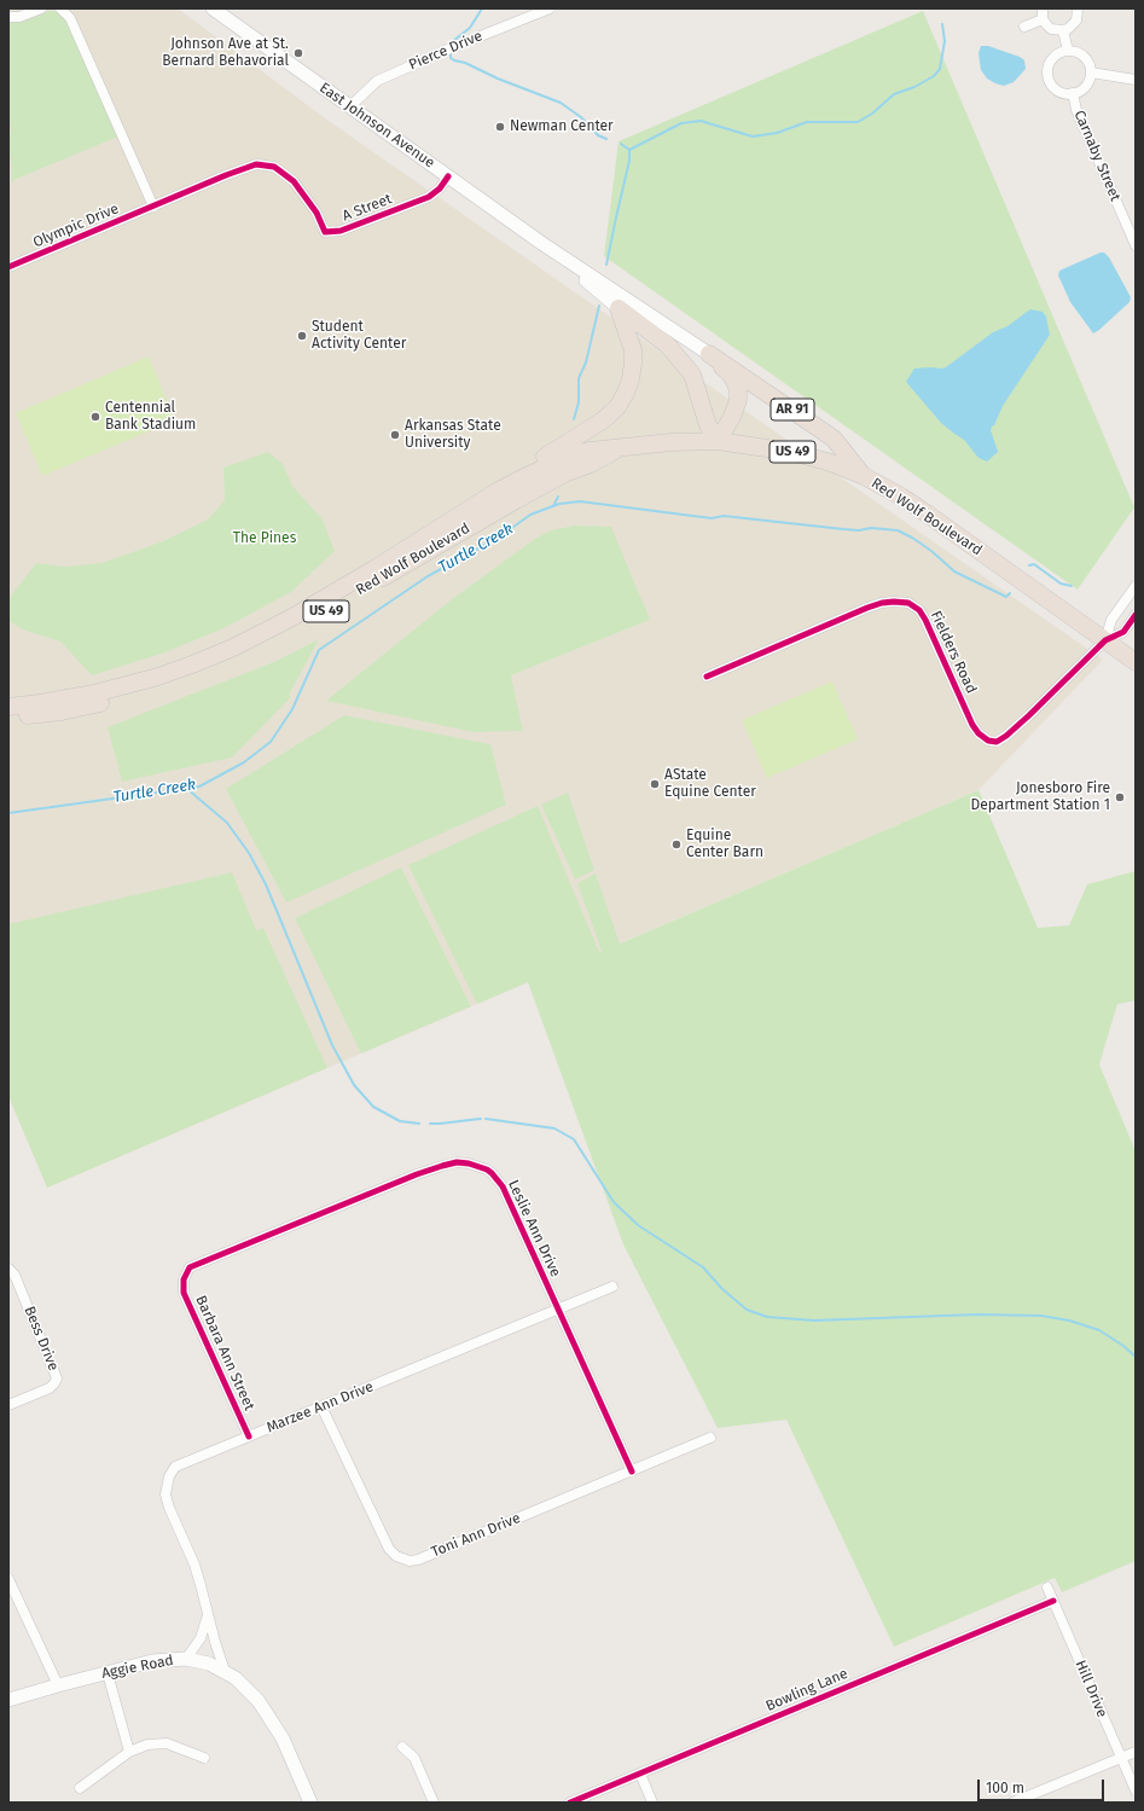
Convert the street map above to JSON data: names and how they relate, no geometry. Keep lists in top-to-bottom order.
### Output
{
  "streets": {
    "highway": ["AR 91", "US 49", "Red Wolf Boulevard"],
    "main road": ["East Johnson Avenue", "Aggie Road"],
    "street": [
      "Pierce Drive",
      "Carnaby Street",
      "A Street",
      "Olympic Drive",
      "Fielders Road",
      "Leslie Ann Drive",
      "Bess Drive",
      "Barbara Ann Street",
      "Marzee Ann Drive",
      "Toni Ann Drive",
      "Hill Drive",
      "Bowling Lane"
    ]
  },
  "crossings": [
    ["Pierce Drive", "East Johnson Avenue"],
    ["East Johnson Avenue", "A Street"],
    ["East Johnson Avenue", "AR 91"],
    ["A Street", "Olympic Drive"],
    ["AR 91", "Red Wolf Boulevard"],
    ["US 49", "Red Wolf Boulevard"],
    ["US 49", "Fielders Road"],
    ["Red Wolf Boulevard", "Fielders Road"],
    ["Leslie Ann Drive", "Barbara Ann Street"],
    ["Leslie Ann Drive", "Marzee Ann Drive"],
    ["Leslie Ann Drive", "Toni Ann Drive"],
    ["Barbara Ann Street", "Marzee Ann Drive"],
    ["Marzee Ann Drive", "Toni Ann Drive"],
    ["Marzee Ann Drive", "Aggie Road"],
    ["Hill Drive", "Bowling Lane"]
  ],
  "water": ["Turtle Creek"],
  "parks": ["The Pines"],
  "places": [
    "Johnson Ave at St. Bernard Behavorial",
    "Newman Center",
    "Student Activity Center",
    "Centennial Bank Stadium",
    "Arkansas State University",
    "AState Equine Center",
    "Jonesboro Fire Department Station 1",
    "Equine Center Barn"
  ],
  "scale_bar": "100 m"
}
